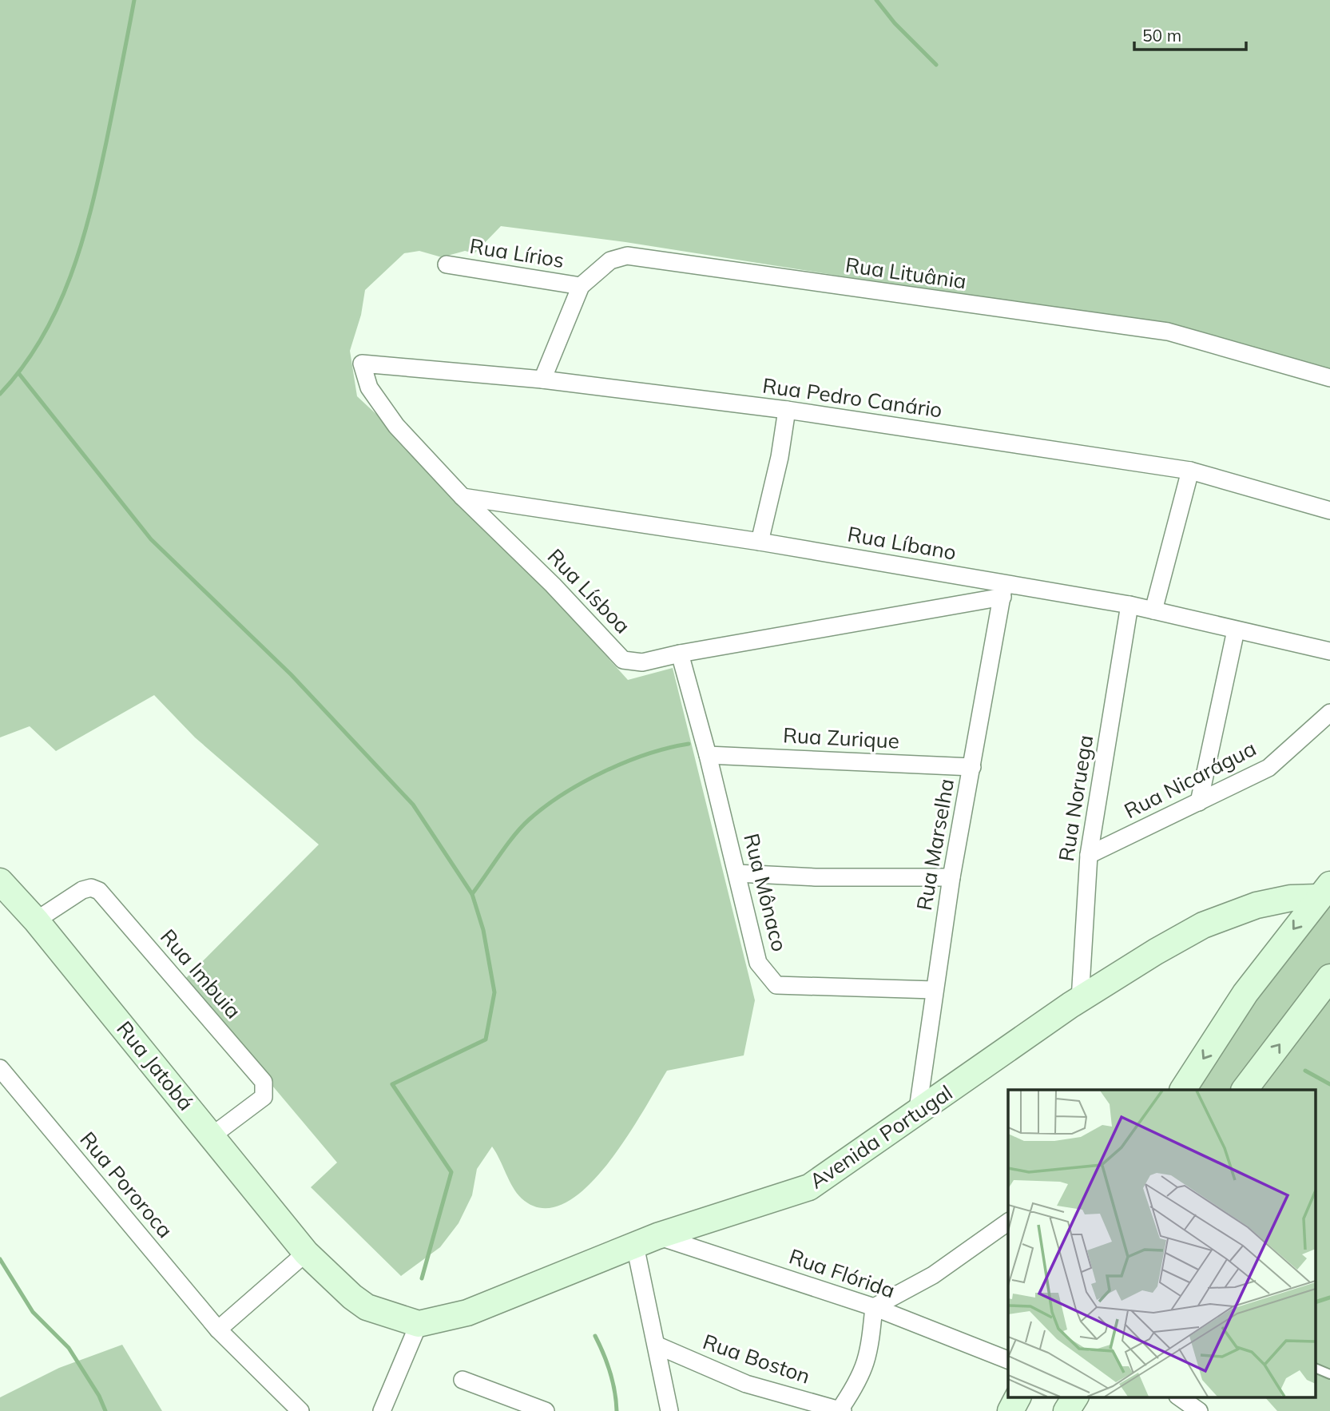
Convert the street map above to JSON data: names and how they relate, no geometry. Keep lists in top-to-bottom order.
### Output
{
  "streets": {
    "street": [
      "Rua Lírios",
      "Rua Lituânia",
      "Rua Pedro Canário",
      "Rua Líbano",
      "Rua Lísboa",
      "Rua Zurique",
      "Rua Nicarágua",
      "Rua Noruega",
      "Rua Marselha",
      "Rua Mônaco",
      "Rua Imbuia",
      "Rua Jatobá",
      "Avenida Portugal",
      "Rua Pororoca",
      "Rua Flórida",
      "Rua Boston"
    ]
  },
  "crossings": [
    ["Rua Lírios", "Rua Lituânia"],
    ["Rua Lituânia", "Rua Pedro Canário"],
    ["Rua Pedro Canário", "Rua Lísboa"],
    ["Rua Líbano", "Rua Lísboa"],
    ["Rua Líbano", "Rua Noruega"],
    ["Rua Líbano", "Rua Marselha"],
    ["Rua Lísboa", "Rua Marselha"],
    ["Rua Lísboa", "Rua Mônaco"],
    ["Rua Zurique", "Rua Marselha"],
    ["Rua Zurique", "Rua Mônaco"],
    ["Rua Nicarágua", "Rua Noruega"],
    ["Rua Noruega", "Avenida Portugal"],
    ["Rua Marselha", "Rua Mônaco"],
    ["Rua Marselha", "Avenida Portugal"],
    ["Rua Imbuia", "Rua Jatobá"],
    ["Avenida Portugal", "Rua Flórida"]
  ],
  "scale_bar": "50 m"
}
